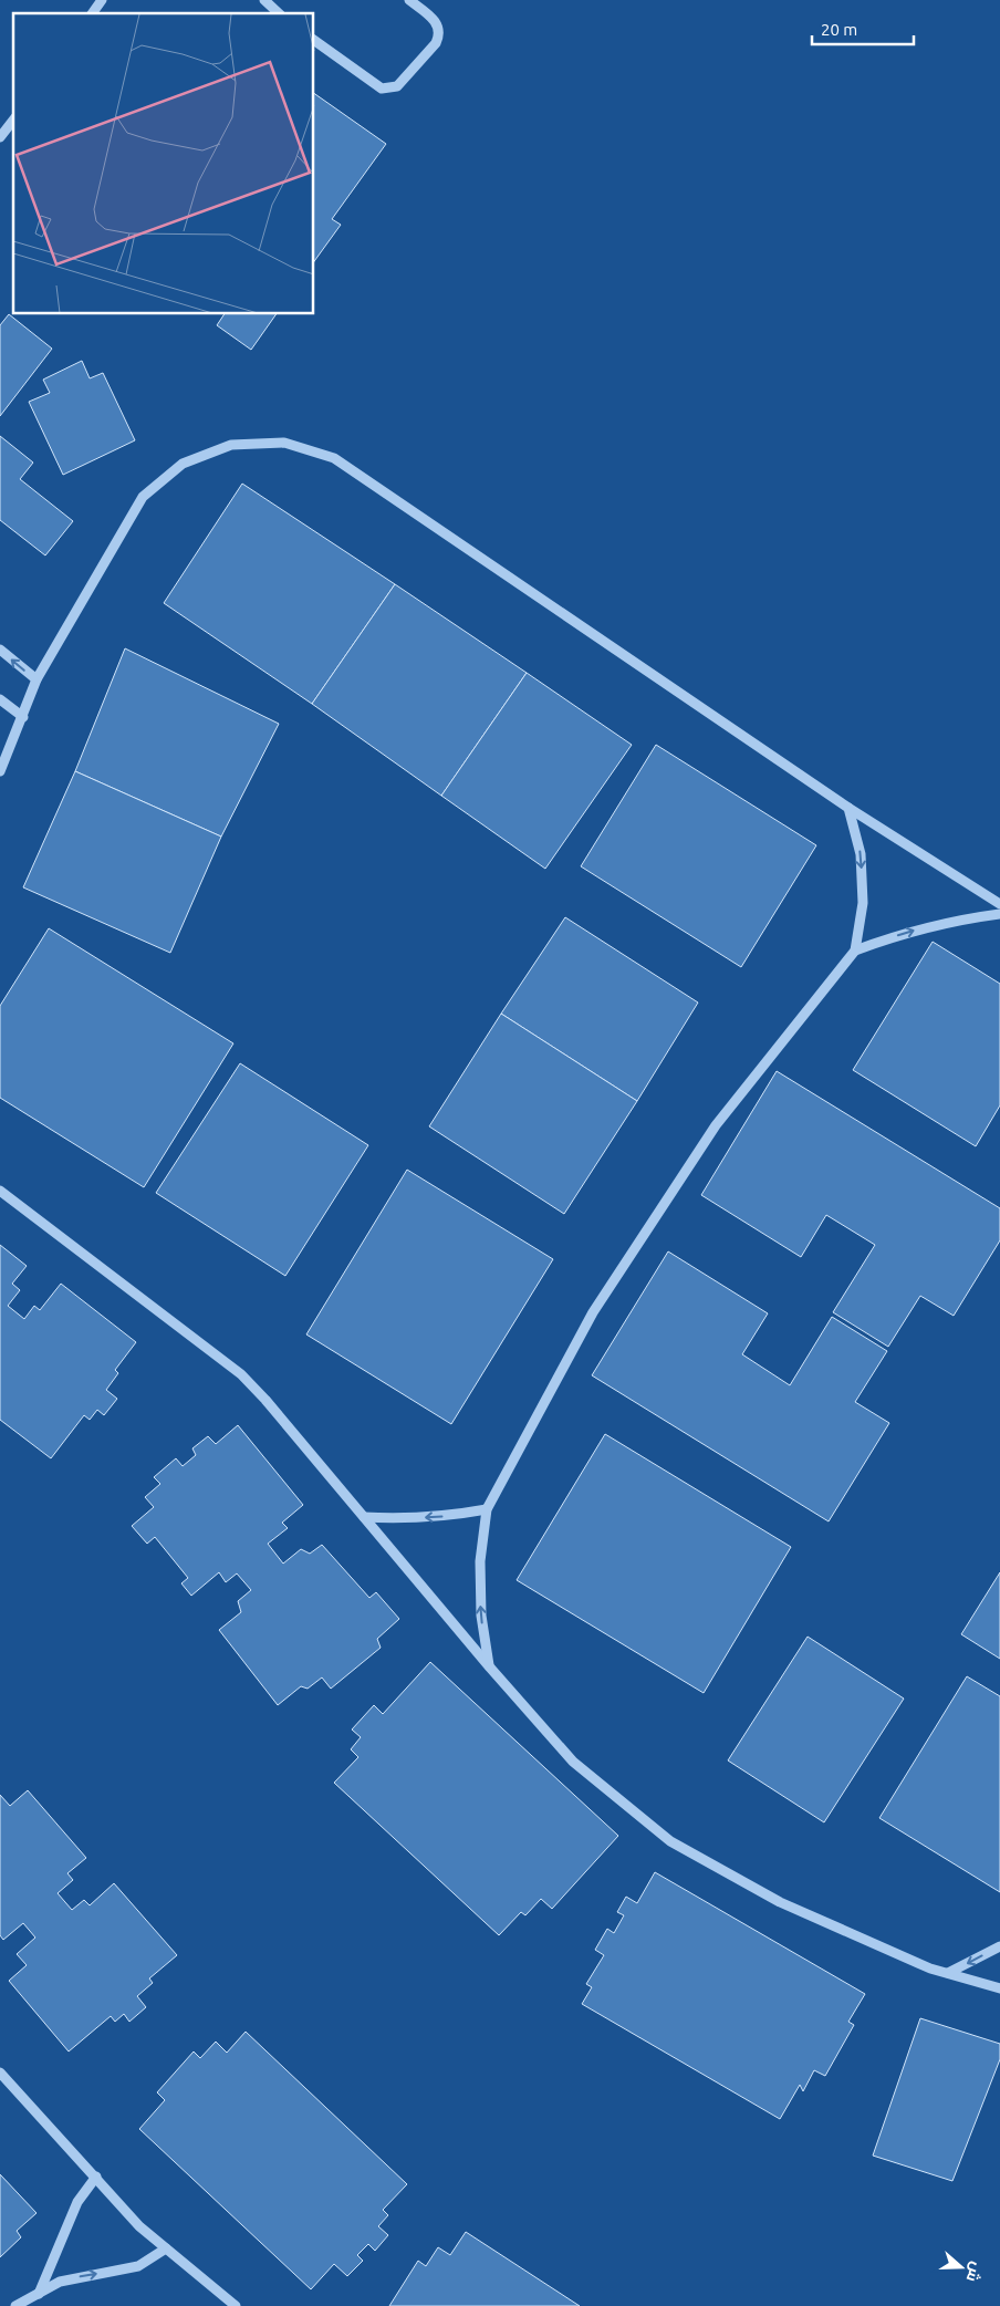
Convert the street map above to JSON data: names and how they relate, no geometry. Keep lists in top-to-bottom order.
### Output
{
  "scale_bar": "20 m",
  "north": "right"
}
